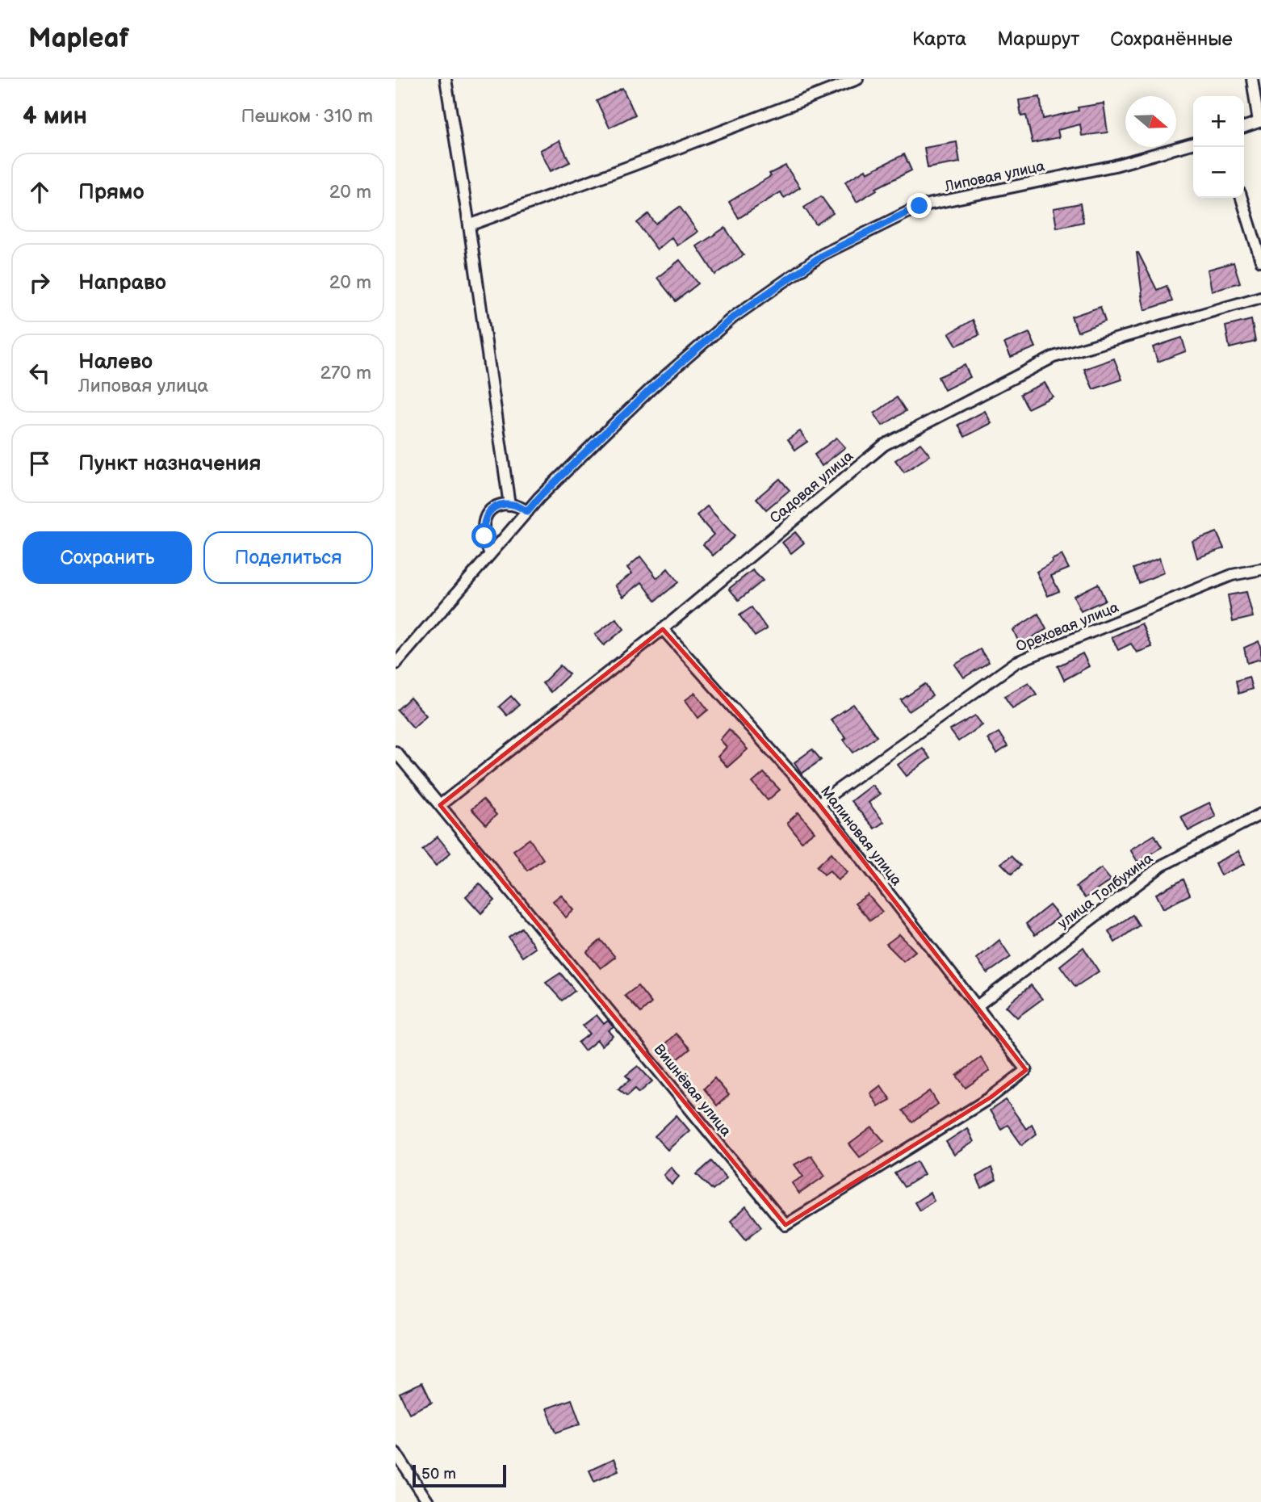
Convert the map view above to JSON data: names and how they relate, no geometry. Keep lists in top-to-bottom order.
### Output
{
  "streets": {
    "street": [
      "Липовая улица",
      "Садовая улица",
      "Ореховая улица",
      "Малиновая улица",
      "улица Толбухина",
      "Вишнёвая улица"
    ]
  },
  "crossings": [
    ["Садовая улица", "Малиновая улица"],
    ["Садовая улица", "Вишнёвая улица"],
    ["Ореховая улица", "Малиновая улица"],
    ["Малиновая улица", "улица Толбухина"],
    ["Малиновая улица", "Вишнёвая улица"]
  ],
  "scale_bar": "50 m",
  "north": "right",
  "page": {
    "header": "Mapleaf",
    "nav": ["Карта", "Маршрут", "Сохранённые"],
    "heading": ["4 мин", "Пешком · 310 m"],
    "map_buttons": ["+", "−"],
    "list": [
      ["Прямо", "20 m"],
      ["Направо", "20 m"],
      ["Налево", "Липовая улица", "270 m"],
      "Пункт назначения"
    ],
    "buttons": ["Сохранить", "Поделиться"],
    "scale": "50 m"
  }
}
